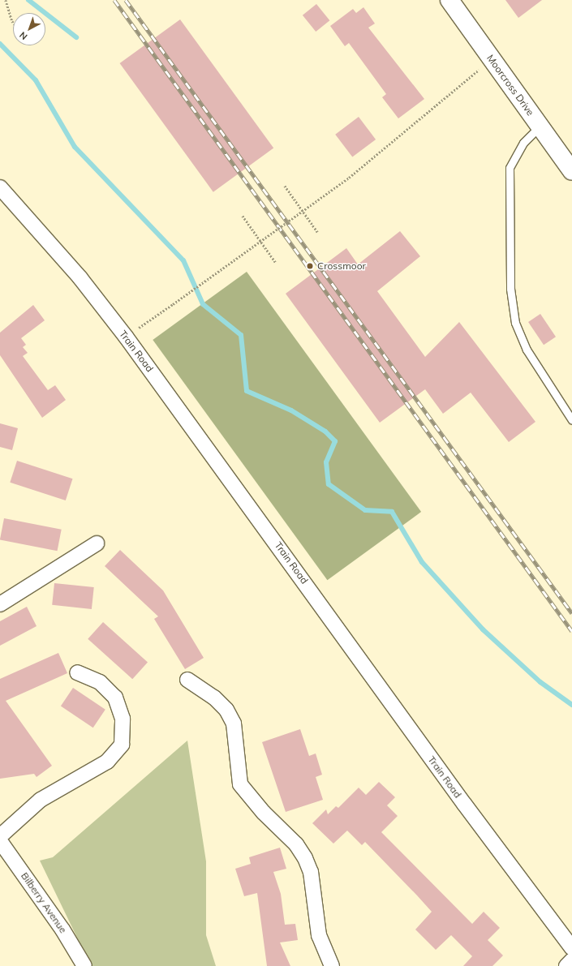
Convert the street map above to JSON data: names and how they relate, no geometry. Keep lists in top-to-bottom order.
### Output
{
  "streets": {
    "street": ["Moorcross Drive", "Train Road", "Bilberry Avenue"]
  },
  "places": ["Crossmoor"],
  "north": "bottom left"
}
